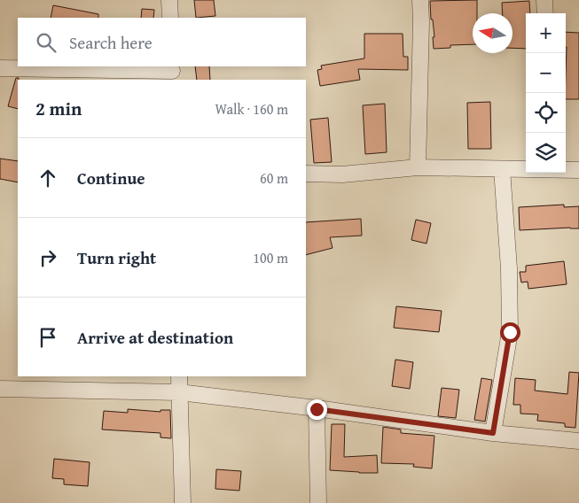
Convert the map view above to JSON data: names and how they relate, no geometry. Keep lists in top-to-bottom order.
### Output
{
  "north": "left",
  "page": {
    "map_buttons": ["+", "−"],
    "search": "Search here",
    "heading": ["2 min", "Walk · 160 m"],
    "list": [
      ["Continue", "60 m"],
      ["Turn right", "100 m"],
      "Arrive at destination"
    ]
  }
}
